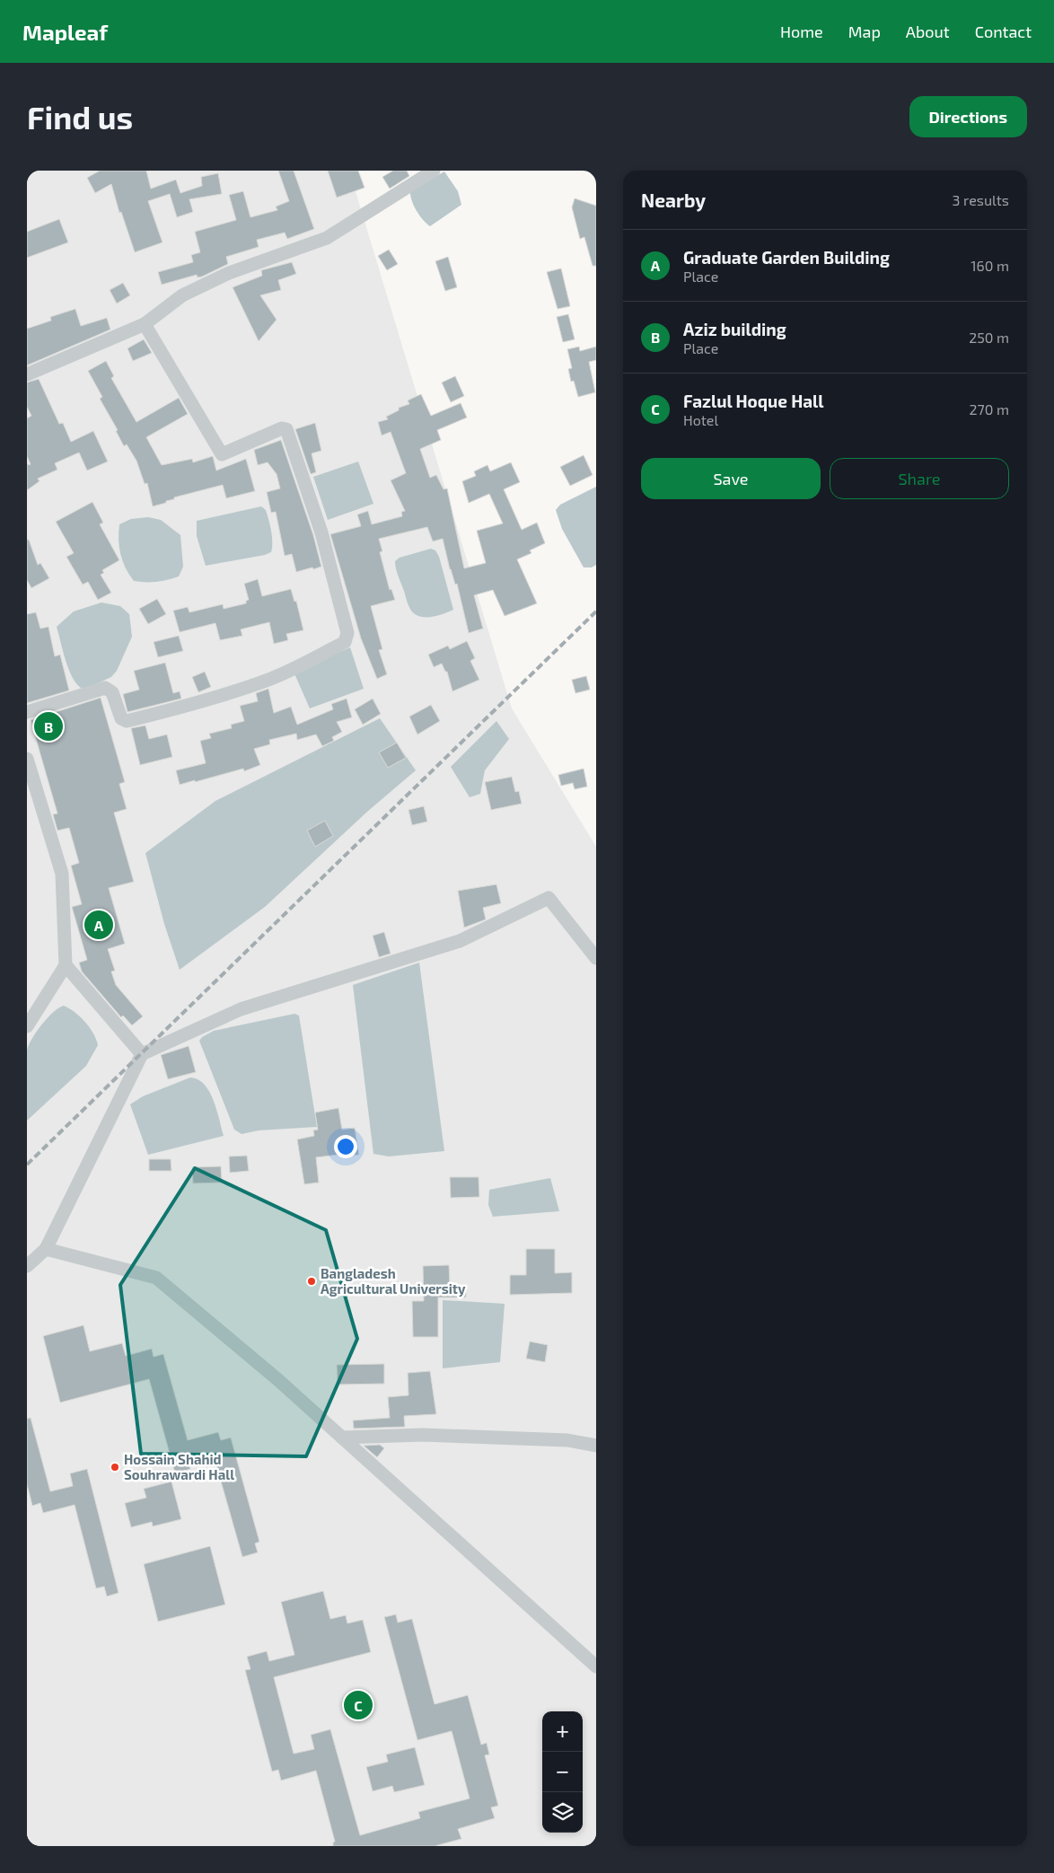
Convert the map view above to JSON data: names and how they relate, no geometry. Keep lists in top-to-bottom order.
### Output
{
  "places": ["Bangladesh Agricultural University", "Hossain Shahid Souhrawardi Hall"],
  "page": {
    "header": "Mapleaf",
    "nav": [
      "Home",
      "Map",
      "About",
      "Contact"
    ],
    "buttons": [
      "Directions",
      ["Save", "Share"]
    ],
    "title": "Find us",
    "heading": ["Nearby", "3 results"],
    "list": [
      {
        "mark": "A",
        "name": "Graduate Garden Building",
        "note": "Place",
        "value": "160 m"
      },
      {
        "mark": "B",
        "name": "Aziz building",
        "note": "Place",
        "value": "250 m"
      },
      {
        "mark": "C",
        "name": "Fazlul Hoque Hall",
        "note": "Hotel",
        "value": "270 m"
      }
    ],
    "pins": ["B", "A", "C"],
    "map_buttons": ["+", "−"]
  }
}
